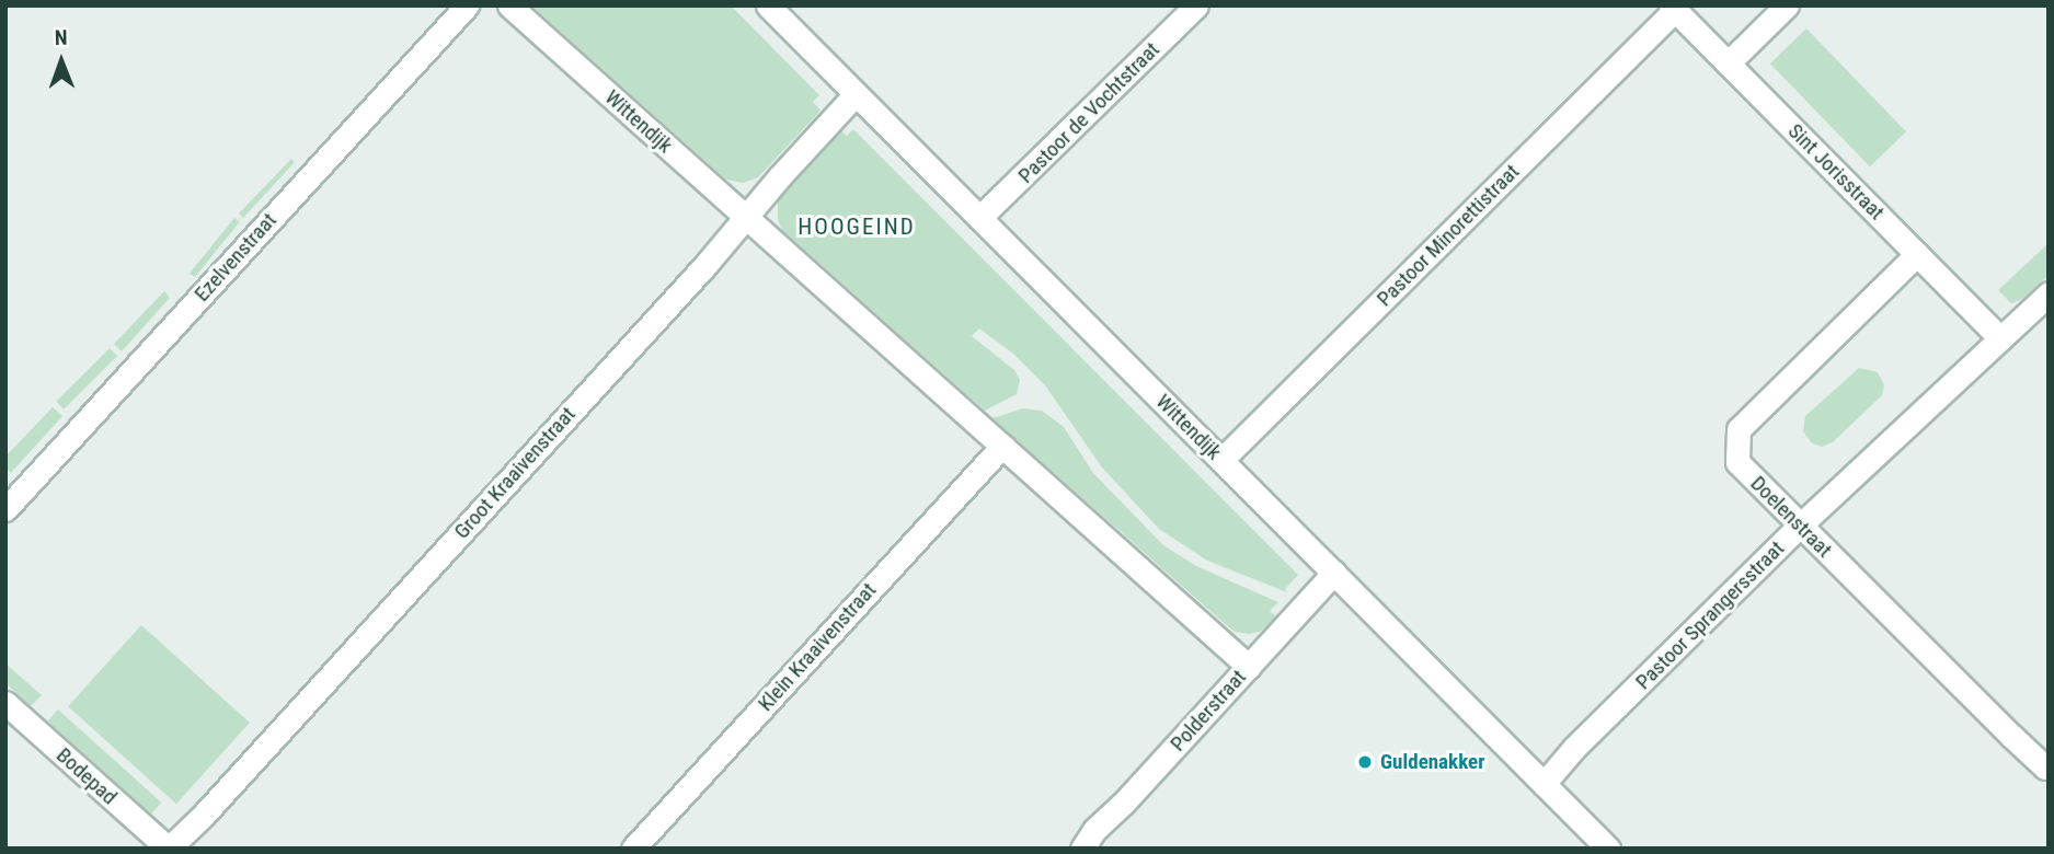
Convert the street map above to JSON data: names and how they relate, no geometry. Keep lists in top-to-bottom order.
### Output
{
  "streets": {
    "street": [
      "Pastoor de Vochtstraat",
      "Wittendijk",
      "Sint Jorisstraat",
      "Pastoor Minorettistraat",
      "Ezelvenstraat",
      "Groot Kraaivenstraat",
      "Doelenstraat",
      "Pastoor Sprangersstraat",
      "Klein Kraaivenstraat",
      "Polderstraat",
      "Bodepad"
    ]
  },
  "crossings": [
    ["Pastoor de Vochtstraat", "Wittendijk"],
    ["Wittendijk", "Pastoor Minorettistraat"],
    ["Wittendijk", "Groot Kraaivenstraat"],
    ["Wittendijk", "Pastoor Sprangersstraat"],
    ["Wittendijk", "Klein Kraaivenstraat"],
    ["Wittendijk", "Polderstraat"],
    ["Sint Jorisstraat", "Pastoor Minorettistraat"],
    ["Sint Jorisstraat", "Doelenstraat"],
    ["Sint Jorisstraat", "Pastoor Sprangersstraat"],
    ["Groot Kraaivenstraat", "Bodepad"],
    ["Doelenstraat", "Pastoor Sprangersstraat"]
  ],
  "districts": ["HOOGEIND"],
  "places": ["Guldenakker"],
  "north": "top"
}
